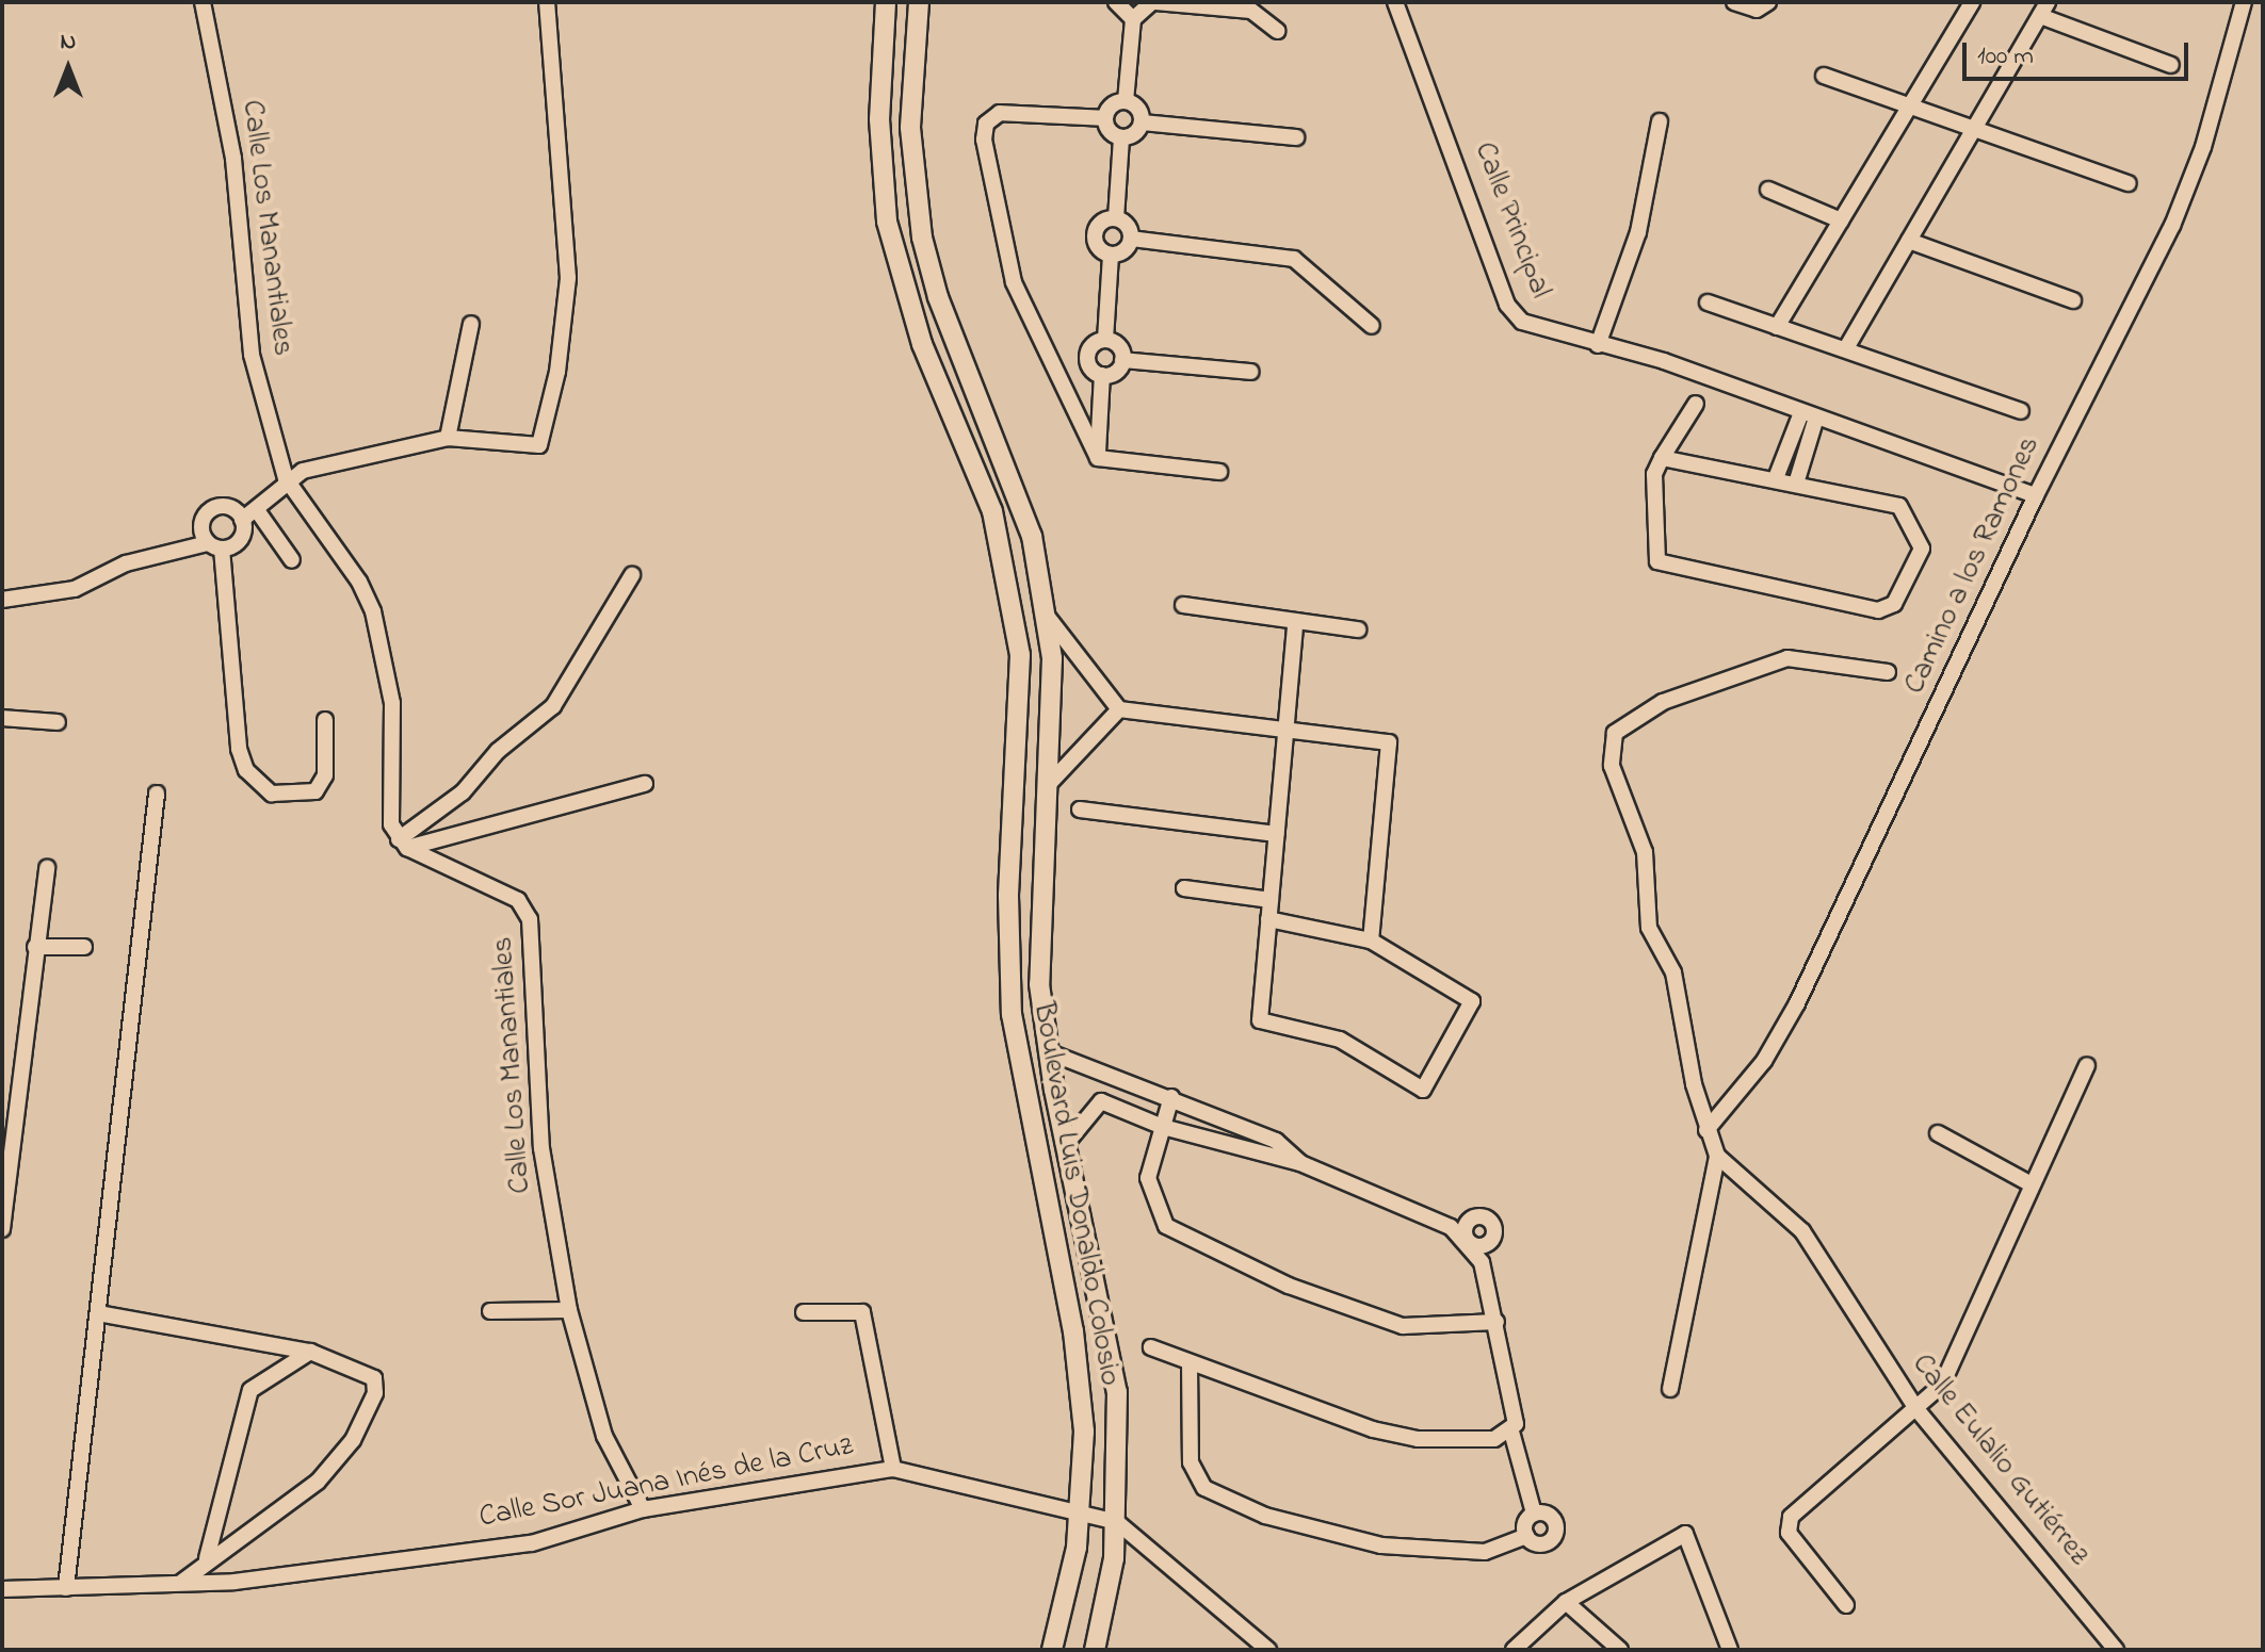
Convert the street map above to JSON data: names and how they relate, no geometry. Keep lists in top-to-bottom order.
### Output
{
  "streets": {
    "main road": ["Boulevard Luis Donaldo Colosio"],
    "street": [
      "Calle Principal",
      "Calle Los Manantiales",
      "Camino a los Ramones",
      "Calle Eulalio Gutiérrez",
      "Calle Sor Juana Inés de la Cruz"
    ]
  },
  "crossings": [
    ["Calle Principal", "Camino a los Ramones"],
    ["Calle Los Manantiales", "Calle Sor Juana Inés de la Cruz"],
    ["Boulevard Luis Donaldo Colosio", "Calle Sor Juana Inés de la Cruz"]
  ],
  "scale_bar": "100 m",
  "north": "top"
}
